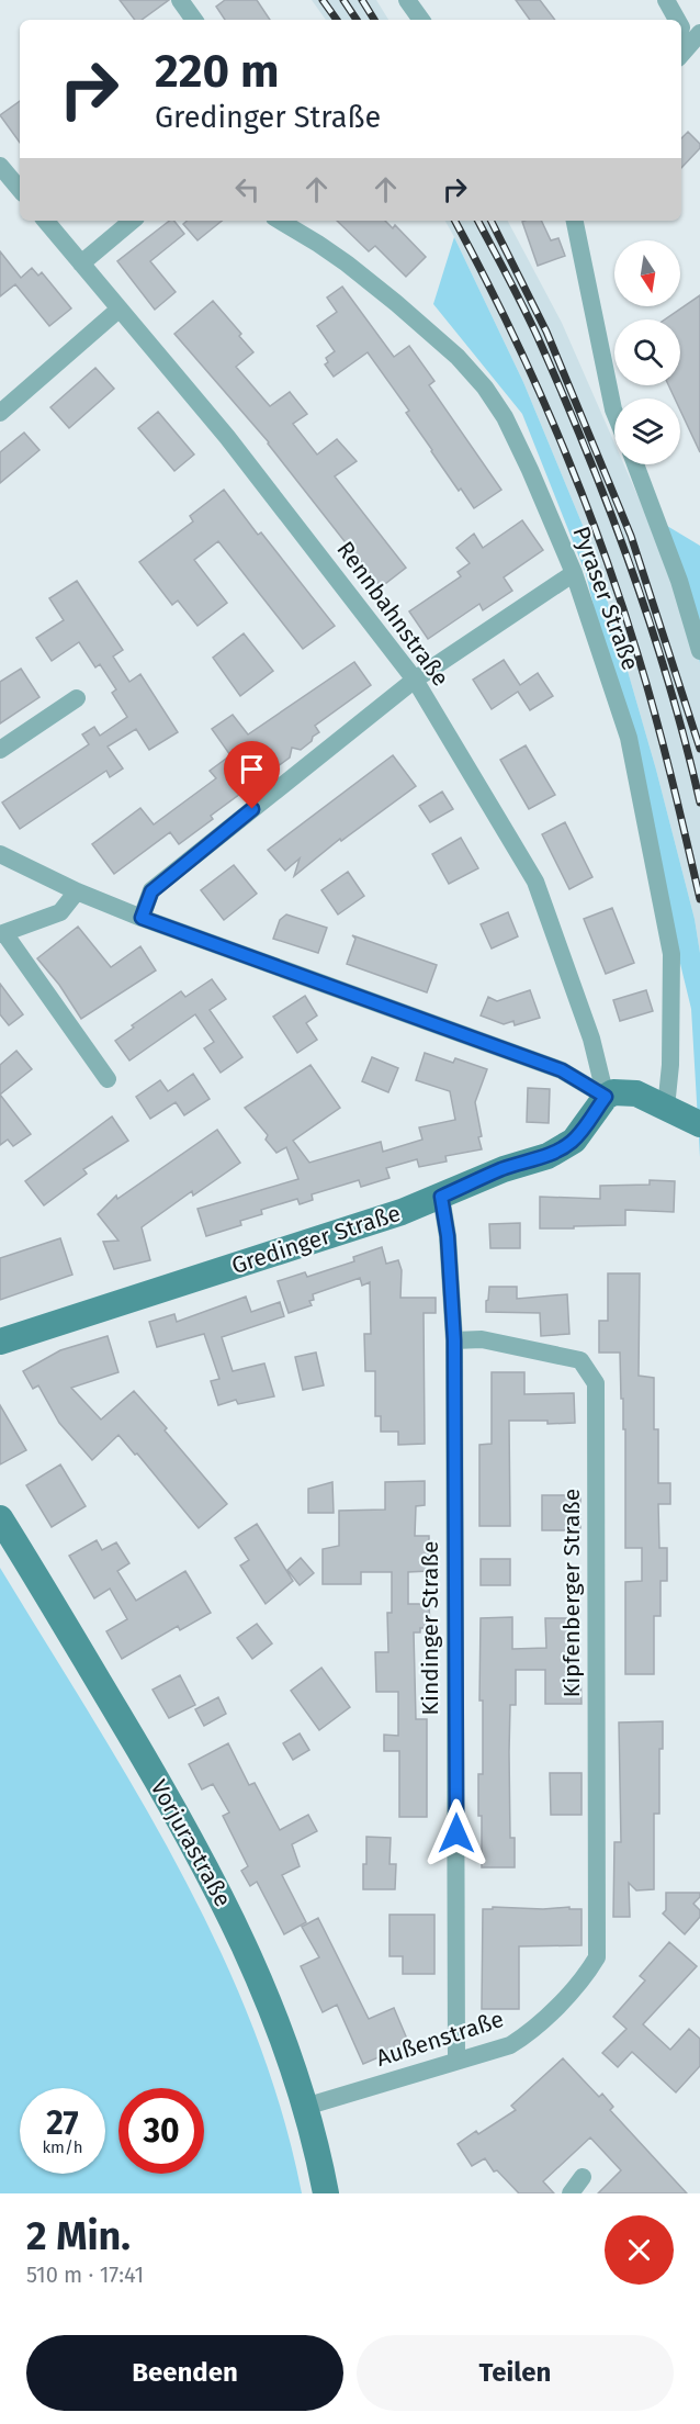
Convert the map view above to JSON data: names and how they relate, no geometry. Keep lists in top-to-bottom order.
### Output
{
  "streets": {
    "main road": ["Gredinger Straße", "Vorjurastraße"],
    "street": [
      "Pyraser Straße",
      "Rennbahnstraße",
      "Kipfenberger Straße",
      "Kindinger Straße",
      "Außenstraße"
    ]
  },
  "crossings": [
    ["Rennbahnstraße", "Gredinger Straße"],
    ["Gredinger Straße", "Kindinger Straße"],
    ["Kipfenberger Straße", "Kindinger Straße"],
    ["Kipfenberger Straße", "Außenstraße"],
    ["Kindinger Straße", "Außenstraße"],
    ["Vorjurastraße", "Außenstraße"]
  ],
  "north": "bottom",
  "page": {
    "turn": ["220 m", "Gredinger Straße"],
    "speed": "27 km/h",
    "limit": "30",
    "heading": ["2 Min.", "510 m · 17:41"],
    "buttons": ["Beenden", "Teilen"]
  }
}
